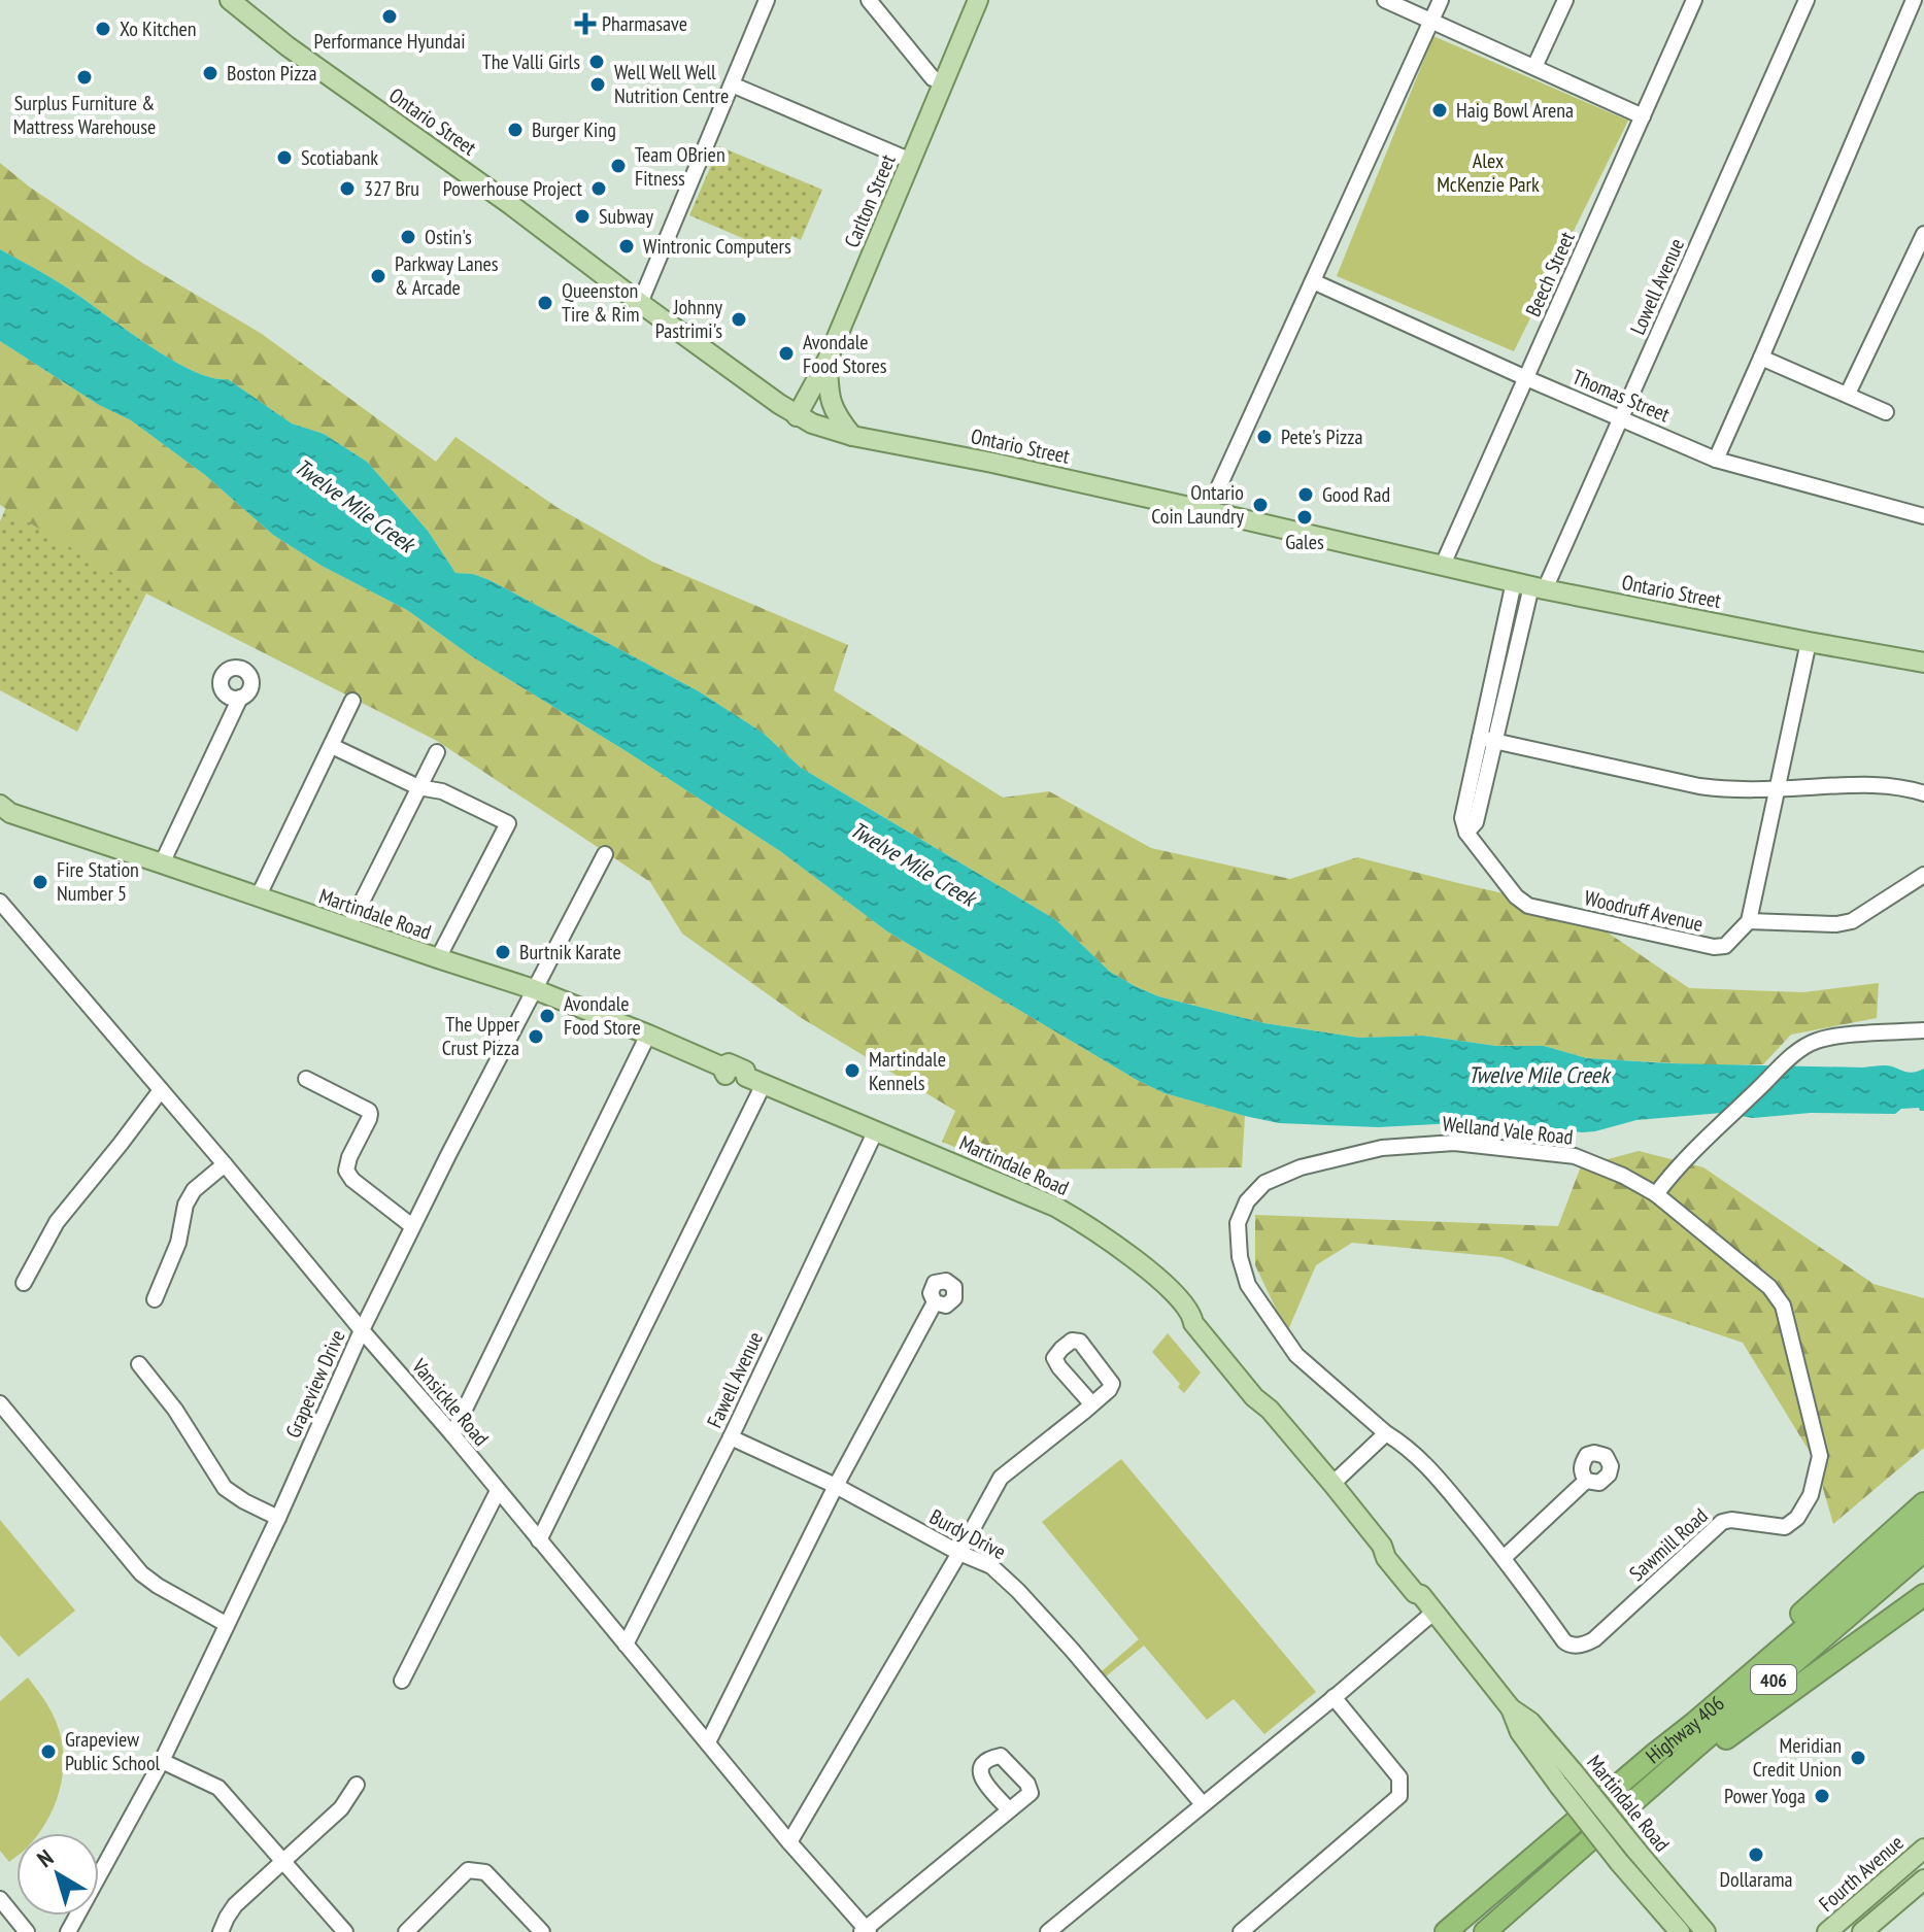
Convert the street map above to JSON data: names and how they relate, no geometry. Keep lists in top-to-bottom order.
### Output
{
  "streets": {
    "highway": ["406", "Highway 406"],
    "main road": [
      "Ontario Street",
      "Carlton Street",
      "Martindale Road",
      "Fourth Avenue"
    ],
    "street": [
      "Beech Street",
      "Lowell Avenue",
      "Thomas Street",
      "Woodruff Avenue",
      "Welland Vale Road",
      "Fawell Avenue",
      "Grapeview Drive",
      "Vansickle Road",
      "Burdy Drive",
      "Sawmill Road"
    ]
  },
  "crossings": [
    ["Ontario Street", "Carlton Street"],
    ["Ontario Street", "Beech Street"],
    ["Ontario Street", "Lowell Avenue"],
    ["Beech Street", "Thomas Street"],
    ["Lowell Avenue", "Thomas Street"],
    ["Lowell Avenue", "Woodruff Avenue"],
    ["Martindale Road", "Fawell Avenue"],
    ["Martindale Road", "Grapeview Drive"],
    ["Welland Vale Road", "Sawmill Road"],
    ["Fawell Avenue", "Vansickle Road"],
    ["Fawell Avenue", "Burdy Drive"],
    ["Grapeview Drive", "Vansickle Road"]
  ],
  "water": ["Twelve Mile Creek"],
  "parks": ["Alex McKenzie Park"],
  "places": {
    "other": [
      "Performance Hyundai",
      "Xo Kitchen",
      "The Valli Girls",
      "Boston Pizza",
      "Surplus Furniture & Mattress Warehouse",
      "Well Well Well Nutrition Centre",
      "Haig Bowl Arena",
      "Burger King",
      "Scotiabank",
      "Team OBrien Fitness",
      "327 Bru",
      "Powerhouse Project",
      "Subway",
      "Ostin's",
      "Wintronic Computers",
      "Parkway Lanes & Arcade",
      "Queenston Tire & Rim",
      "Johnny Pastrimi's",
      "Avondale Food Stores",
      "Pete's Pizza",
      "Good Rad",
      "Ontario Coin Laundry",
      "Gales",
      "Fire Station Number 5",
      "Burtnik Karate",
      "Avondale Food Store",
      "The Upper Crust Pizza",
      "Martindale Kennels",
      "Grapeview Public School",
      "Meridian Credit Union",
      "Power Yoga",
      "Dollarama"
    ],
    "health": ["Pharmasave"]
  },
  "north": "top left"
}
